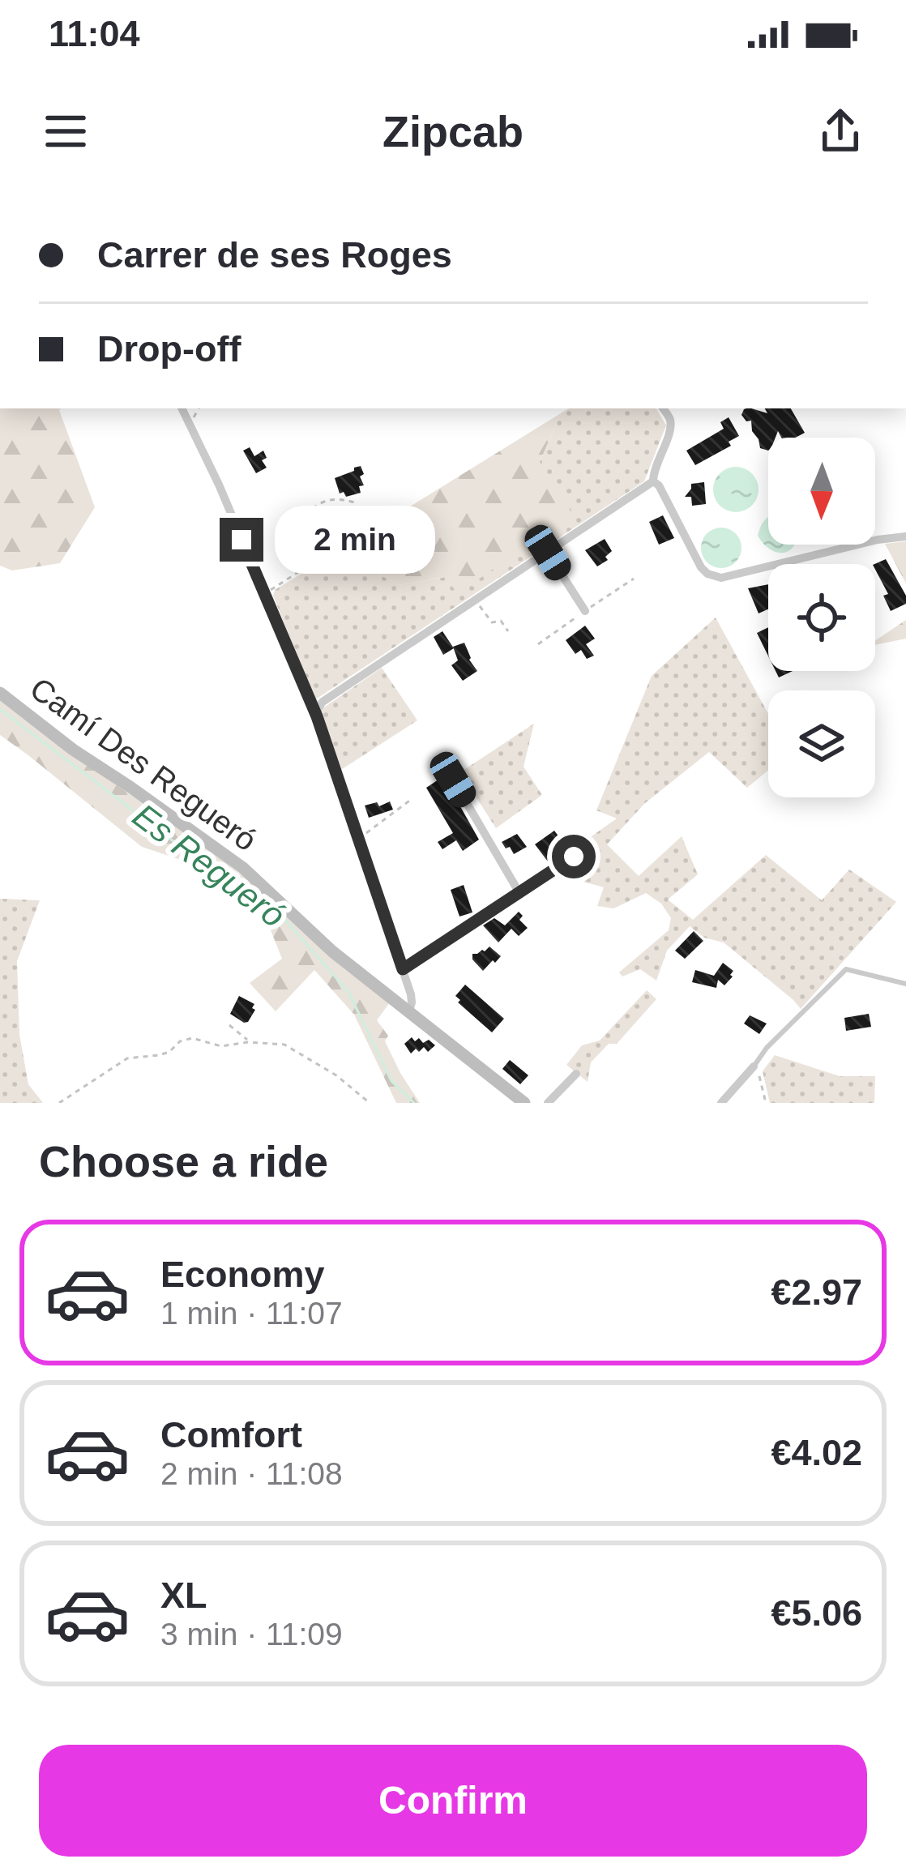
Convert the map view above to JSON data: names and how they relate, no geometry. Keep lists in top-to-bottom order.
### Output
{
  "streets": {
    "street": ["Camí Des Regueró"]
  },
  "water": ["Es Regueró"],
  "north": "bottom",
  "page": {
    "status": "11:04",
    "header": "Zipcab",
    "banner": ["Carrer de ses Roges", "Drop-off"],
    "bubble": "2 min",
    "heading": "Choose a ride",
    "list": [
      {
        "name": "Economy",
        "note": "1 min · 11:07",
        "value": "€2.97"
      },
      {
        "name": "Comfort",
        "note": "2 min · 11:08",
        "value": "€4.02"
      },
      {
        "name": "XL",
        "note": "3 min · 11:09",
        "value": "€5.06"
      }
    ],
    "buttons": "Confirm"
  }
}
